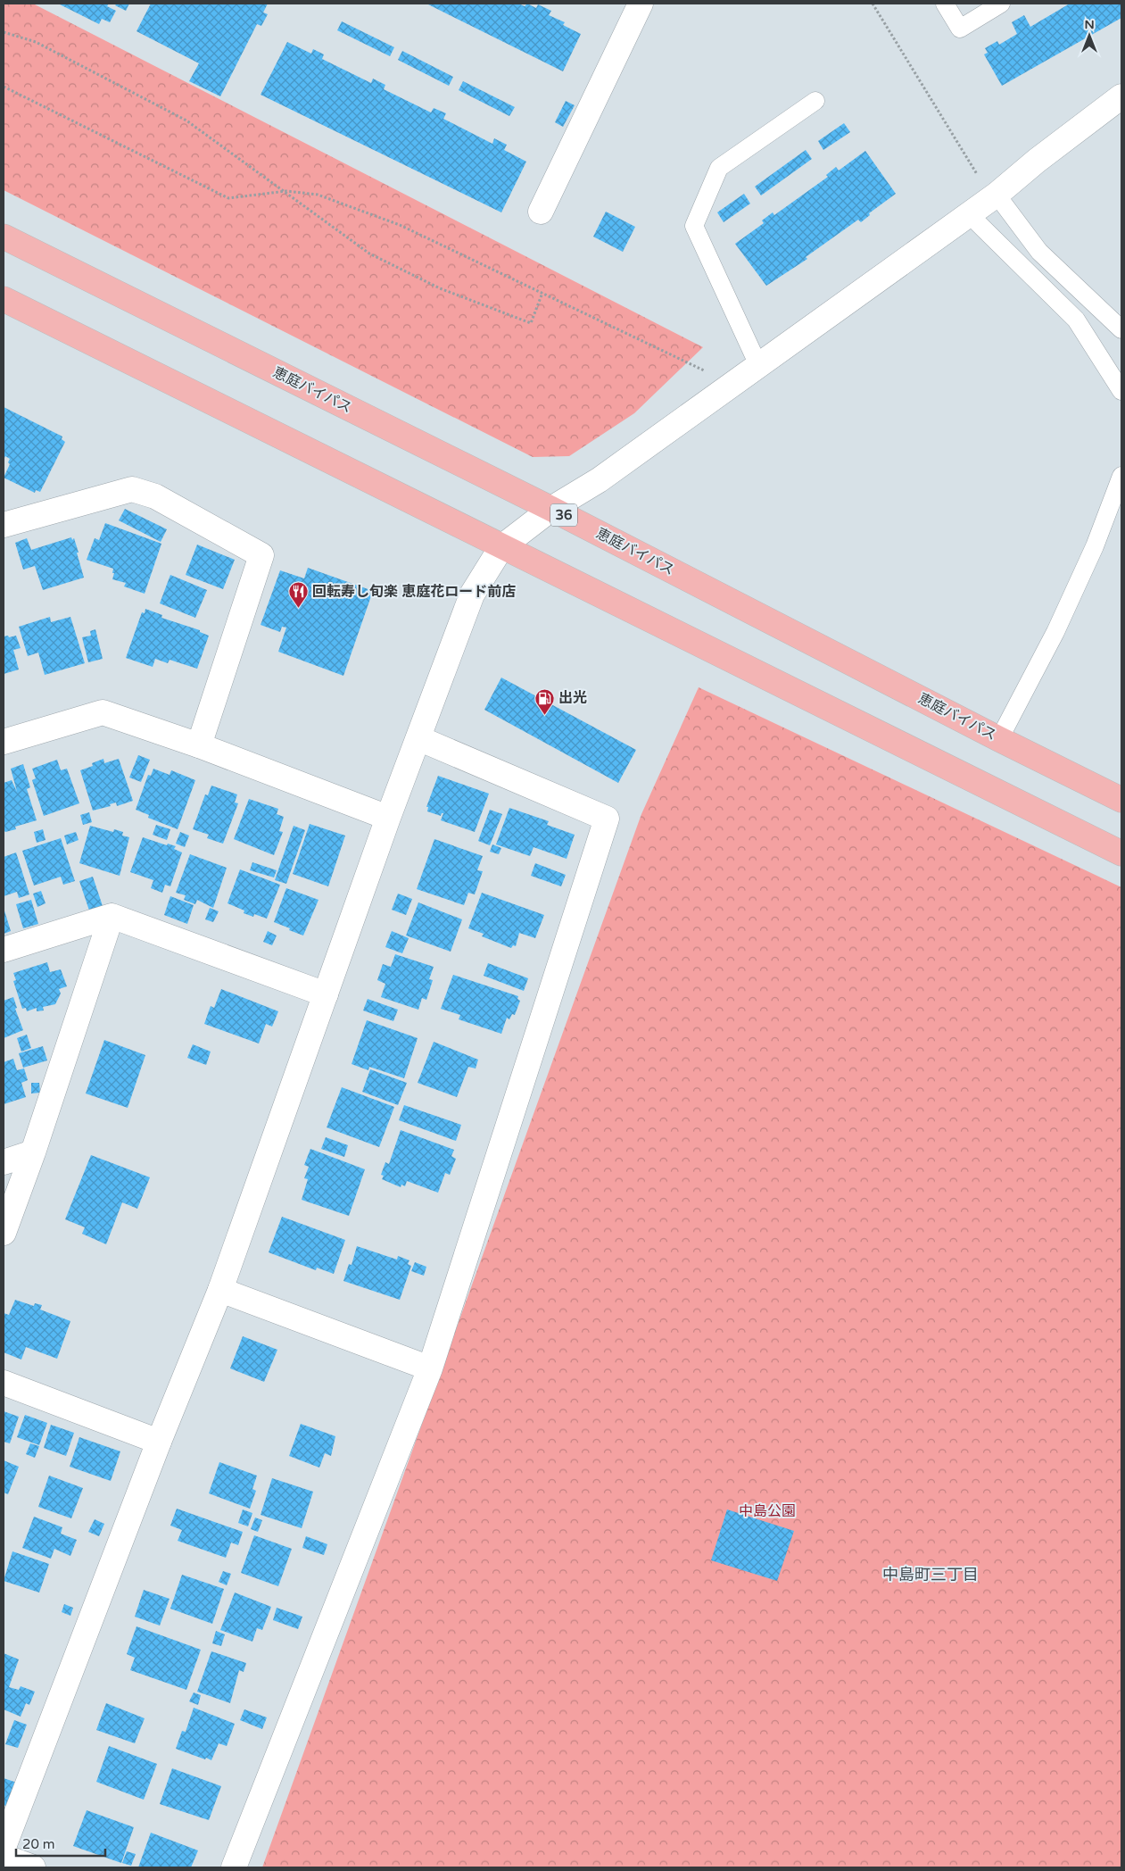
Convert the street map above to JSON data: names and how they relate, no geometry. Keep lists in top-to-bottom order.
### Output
{
  "streets": {
    "highway": ["恵庭バイパス", "36"]
  },
  "districts": ["中島町三丁目"],
  "parks": ["中島公園"],
  "places": {
    "restaurant": ["回転寿し旬楽 恵庭花ロード前店"],
    "fuel station": ["出光"]
  },
  "scale_bar": "20 m",
  "north": "top"
}
